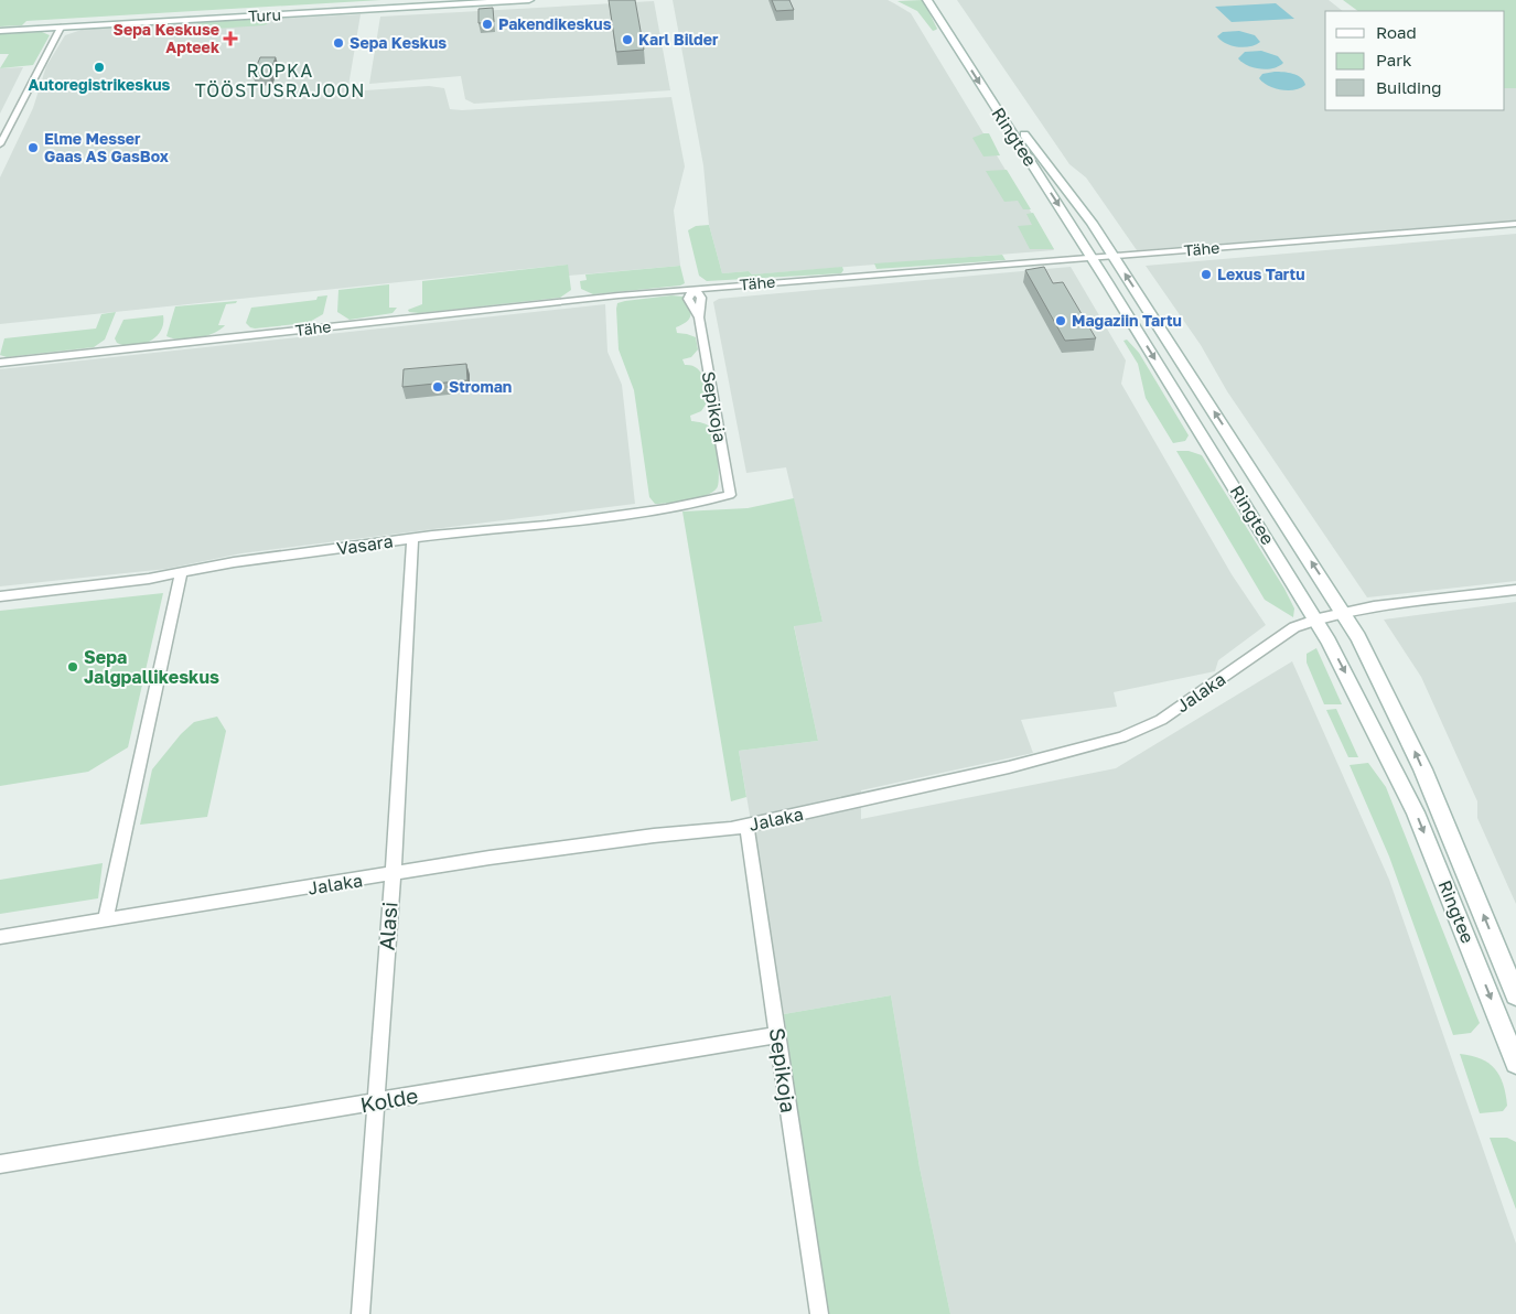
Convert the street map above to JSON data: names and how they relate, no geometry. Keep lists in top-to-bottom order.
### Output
{
  "streets": {
    "main road": ["Turu", "Ringtee"],
    "street": [
      "Tähe",
      "Sepikoja",
      "Vasara",
      "Jalaka",
      "Alasi",
      "Kolde"
    ]
  },
  "crossings": [
    ["Ringtee", "Tähe"],
    ["Ringtee", "Jalaka"],
    ["Tähe", "Sepikoja"],
    ["Sepikoja", "Vasara"],
    ["Sepikoja", "Jalaka"],
    ["Sepikoja", "Kolde"],
    ["Vasara", "Alasi"],
    ["Jalaka", "Alasi"],
    ["Alasi", "Kolde"]
  ],
  "districts": ["ROPKA TÖÖSTUSRAJOON"],
  "places": {
    "other": [
      "Pakendikeskus",
      "Karl Bilder",
      "Sepa Keskus",
      "Autoregistrikeskus",
      "Elme Messer Gaas AS GasBox",
      "Lexus Tartu",
      "Magaziin Tartu",
      "Stroman",
      "Sepa Jalgpallikeskus"
    ],
    "health": ["Sepa Keskuse Apteek"]
  },
  "legend": ["Road", "Park", "Building"]
}
